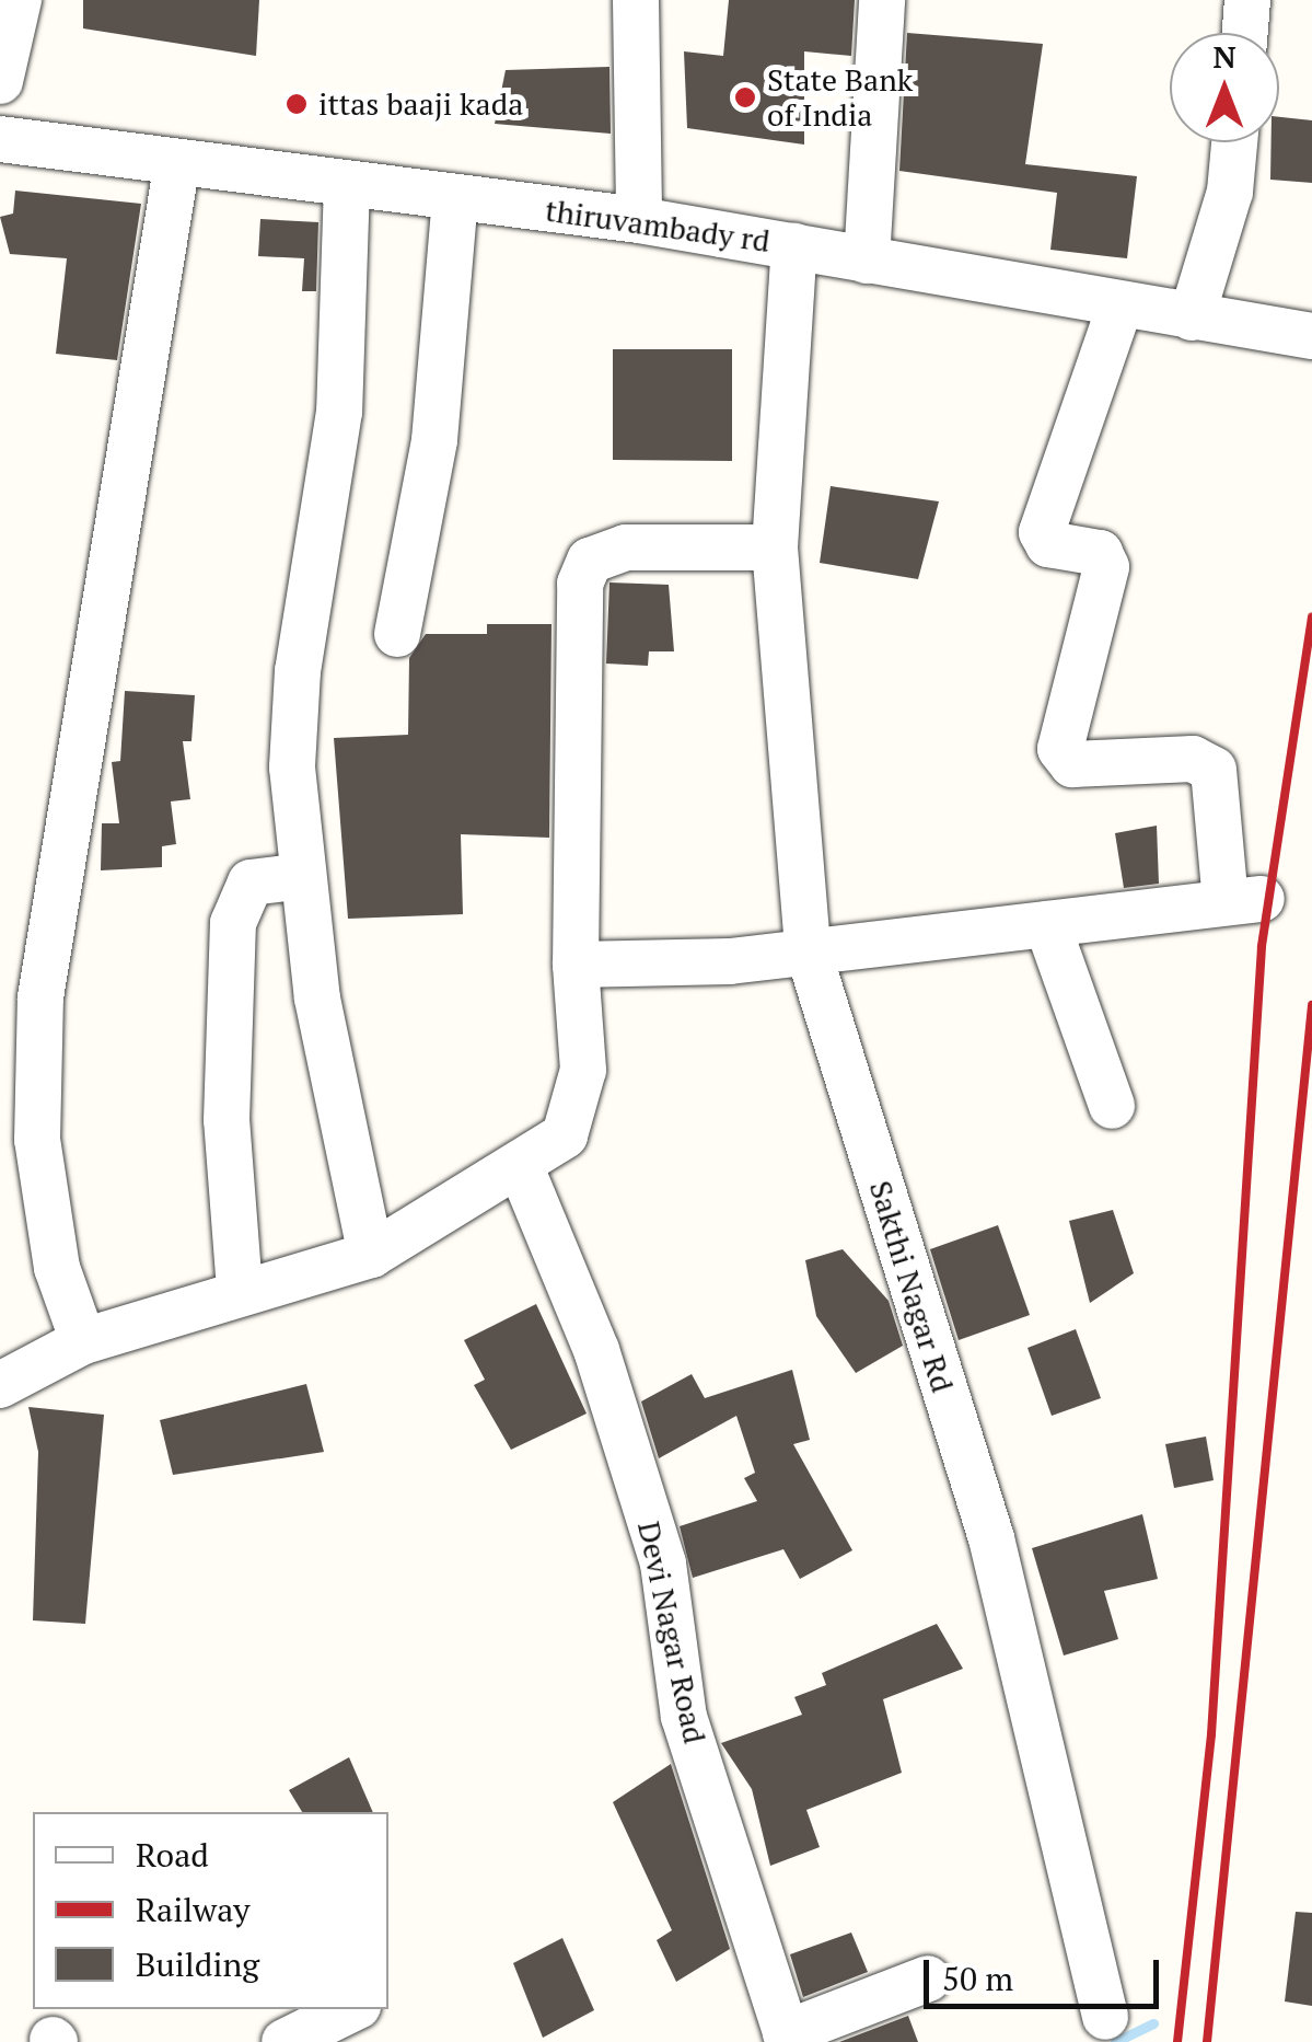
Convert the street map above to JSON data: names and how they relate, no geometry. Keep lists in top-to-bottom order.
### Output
{
  "streets": {
    "street": ["thiruvambady rd", "Sakthi Nagar Rd", "Devi Nagar Road"]
  },
  "crossings": [
    ["thiruvambady rd", "Sakthi Nagar Rd"]
  ],
  "places": ["State Bank of India", "ittas baaji kada"],
  "legend": ["Road", "Railway", "Building"],
  "scale_bar": "50 m",
  "north": "top"
}
